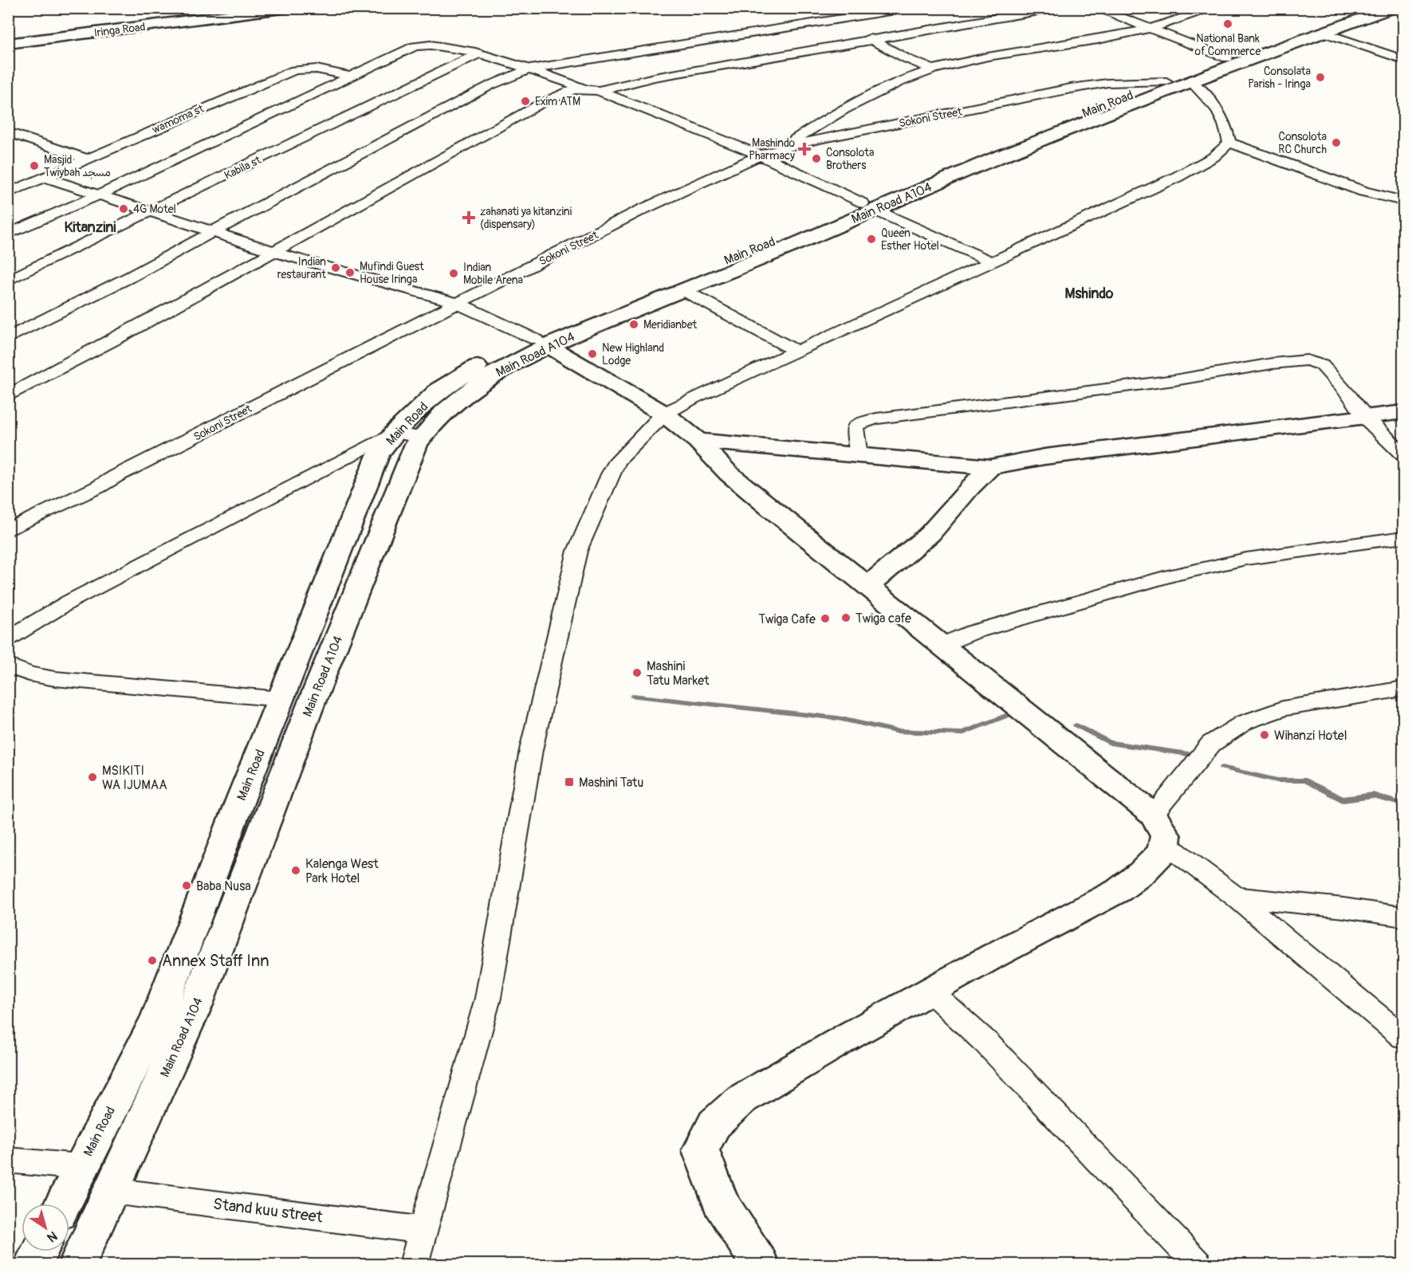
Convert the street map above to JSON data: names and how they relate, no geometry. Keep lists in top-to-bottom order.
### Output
{
  "streets": {
    "main road": ["Iringa Road", "Main Road", "Main Road A104"],
    "street": [
      "Sokoni Street",
      "wamoma st",
      "Kabila st",
      "Stand kuu street"
    ]
  },
  "crossings": [
    ["Main Road", "Sokoni Street"],
    ["Main Road", "Main Road A104"],
    ["Main Road A104", "Stand kuu street"]
  ],
  "districts": ["Kitanzini", "Mshindo"],
  "places": {
    "other": [
      "National Bank of Commerce",
      "Consolata Parish - Iringa",
      "Exim ATM",
      "Consolota RC Church",
      "Consolota Brothers",
      "Masjid Twiybah مسجد",
      "4G Motel",
      "Queen Esther Hotel",
      "Indian restaurant",
      "Mufindi Guest House Iringa",
      "Indian Mobile Arena",
      "Meridianbet",
      "New Highland Lodge",
      "Twiga cafe",
      "Twiga Cafe",
      "Mashini Tatu Market",
      "Wihanzi Hotel",
      "MSIKITI WA IJUMAA",
      "Kalenga West Park Hotel",
      "Baba Nusa",
      "Annex Staff Inn"
    ],
    "health": ["Mashindo Pharmacy", "zahanati ya kitanzini (dispensary)"],
    "transit": ["Mashini Tatu"]
  },
  "north": "bottom right"
}
